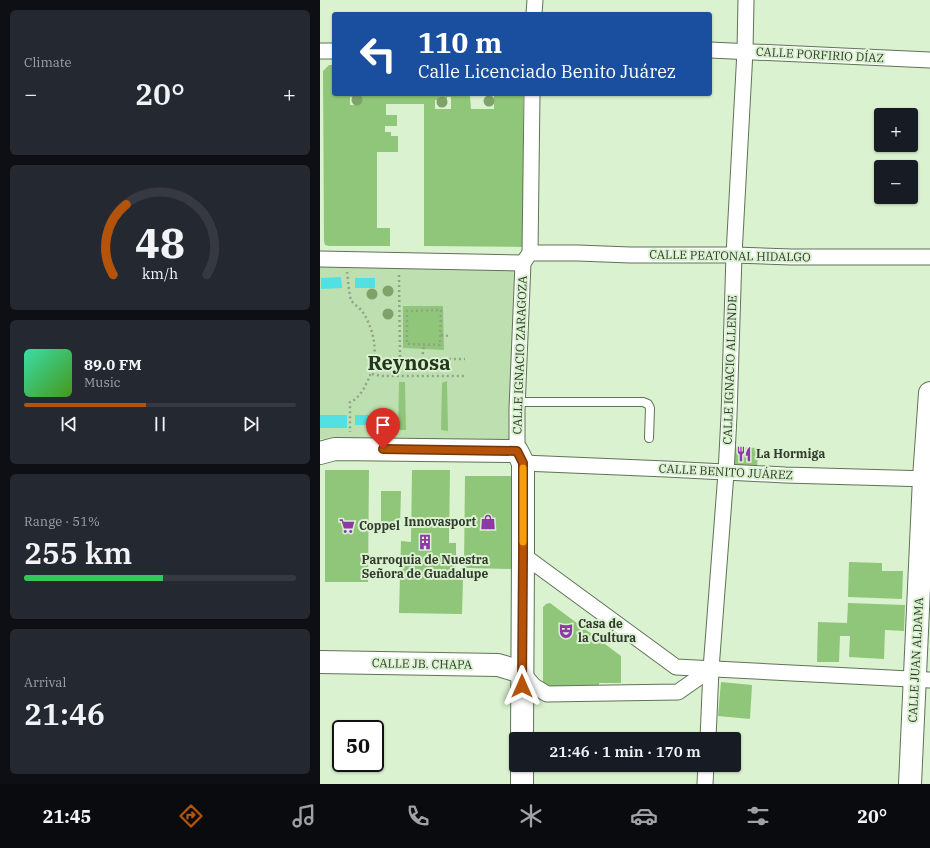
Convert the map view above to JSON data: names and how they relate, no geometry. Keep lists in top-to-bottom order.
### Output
{
  "streets": {
    "main road": ["CALLE JUAN ALDAMA", "CALLE JB. CHAPA"],
    "street": [
      "CALLE PORFIRIO DÍAZ",
      "CALLE PEATONAL HIDALGO",
      "CALLE IGNACIO ZARAGOZA",
      "CALLE IGNACIO ALLENDE",
      "CALLE BENITO JUÁREZ"
    ]
  },
  "crossings": [
    ["CALLE PORFIRIO DÍAZ", "CALLE IGNACIO ALLENDE"],
    ["CALLE PEATONAL HIDALGO", "CALLE IGNACIO ZARAGOZA"],
    ["CALLE PEATONAL HIDALGO", "CALLE IGNACIO ALLENDE"],
    ["CALLE IGNACIO ZARAGOZA", "CALLE BENITO JUÁREZ"],
    ["CALLE IGNACIO ALLENDE", "CALLE BENITO JUÁREZ"],
    ["CALLE BENITO JUÁREZ", "CALLE JUAN ALDAMA"]
  ],
  "districts": ["Reynosa"],
  "places": {
    "restaurant": ["La Hormiga"],
    "shop": ["Innovasport"],
    "supermarket": ["Coppel"],
    "building": ["Parroquia de Nuestra Señora de Guadalupe"],
    "theatre": ["Casa de la Cultura"]
  },
  "page": {
    "tile": [
      "Climate",
      ["Range · 51%", "255 km"],
      ["Arrival", "21:46"]
    ],
    "turn": ["110 m", "Calle Licenciado Benito Juárez"],
    "heat": ["−", "20°", "+"],
    "map_buttons": ["+", "−"],
    "song": ["89.0 FM", "Music"],
    "limit": "50",
    "trip": "21:46 · 1 min · 170 m",
    "tabs": ["21:45", "20°"],
    "gauge": ["48", "km/h"]
  }
}
